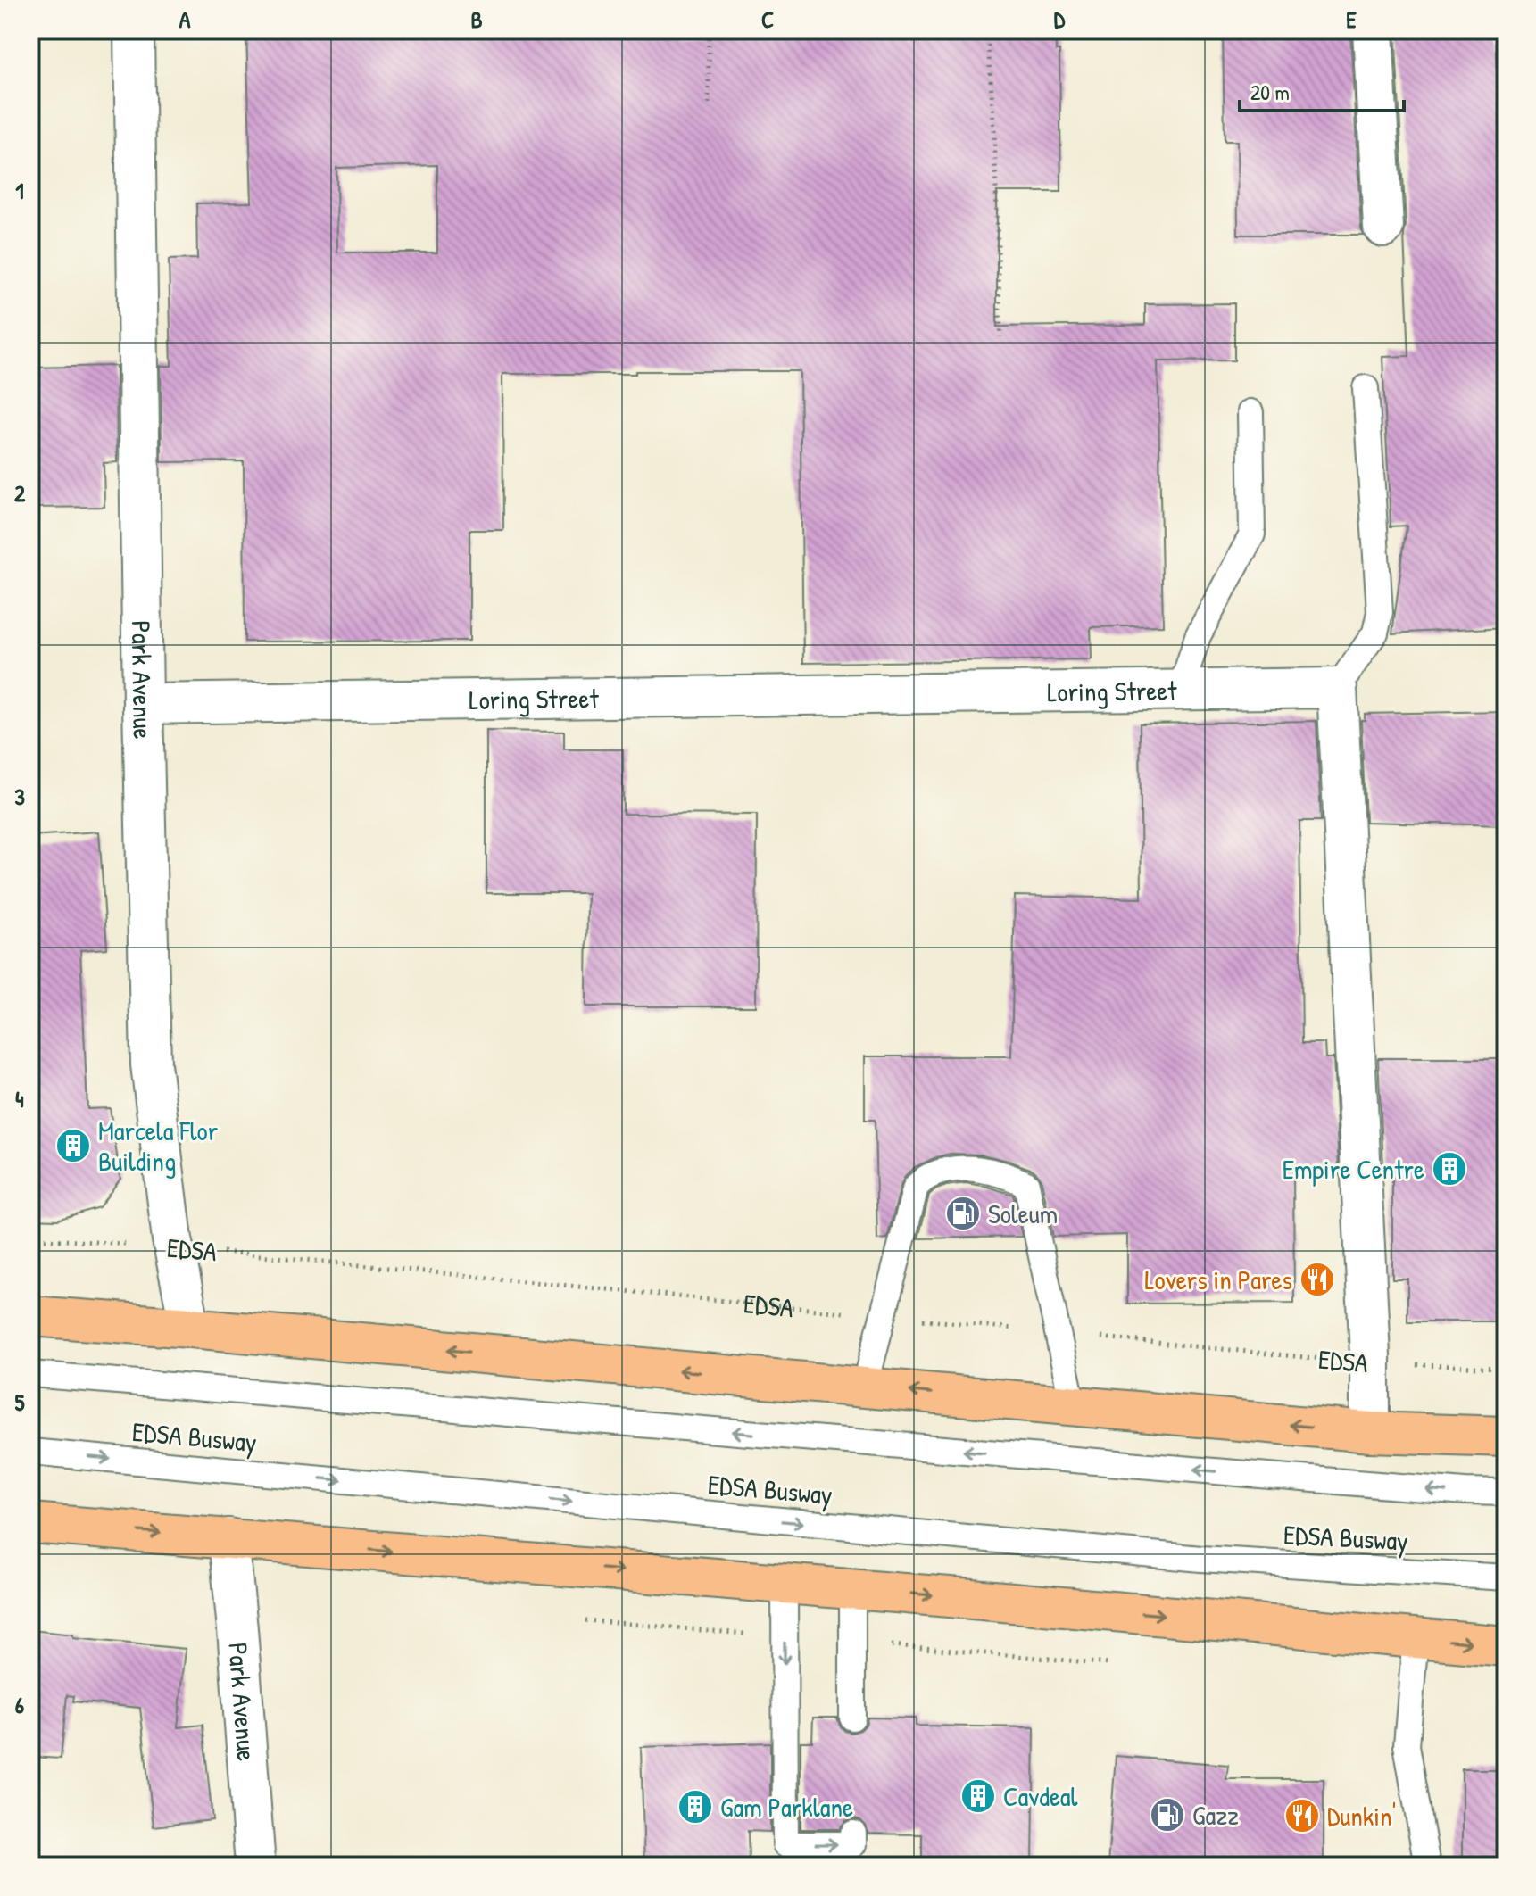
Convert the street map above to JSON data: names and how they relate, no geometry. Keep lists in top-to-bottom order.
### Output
{
  "streets": {
    "street": ["Park Avenue", "Loring Street"],
    "lane": ["EDSA Busway"],
    "path": ["EDSA"]
  },
  "crossings": [
    ["Park Avenue", "Loring Street"],
    ["Park Avenue", "EDSA"]
  ],
  "places": {
    "building": [
      "Marcela Flor Building",
      "Empire Centre",
      "Cavdeal",
      "Gam Parklane"
    ],
    "fuel station": ["Soleum", "Gazz"],
    "restaurant": ["Lovers in Pares", "Dunkin'"]
  },
  "scale_bar": "20 m",
  "grid": {
    "columns": [
      "A",
      "B",
      "C",
      "D",
      "E"
    ],
    "rows": [
      "1",
      "2",
      "3",
      "4",
      "5",
      "6"
    ]
  }
}
